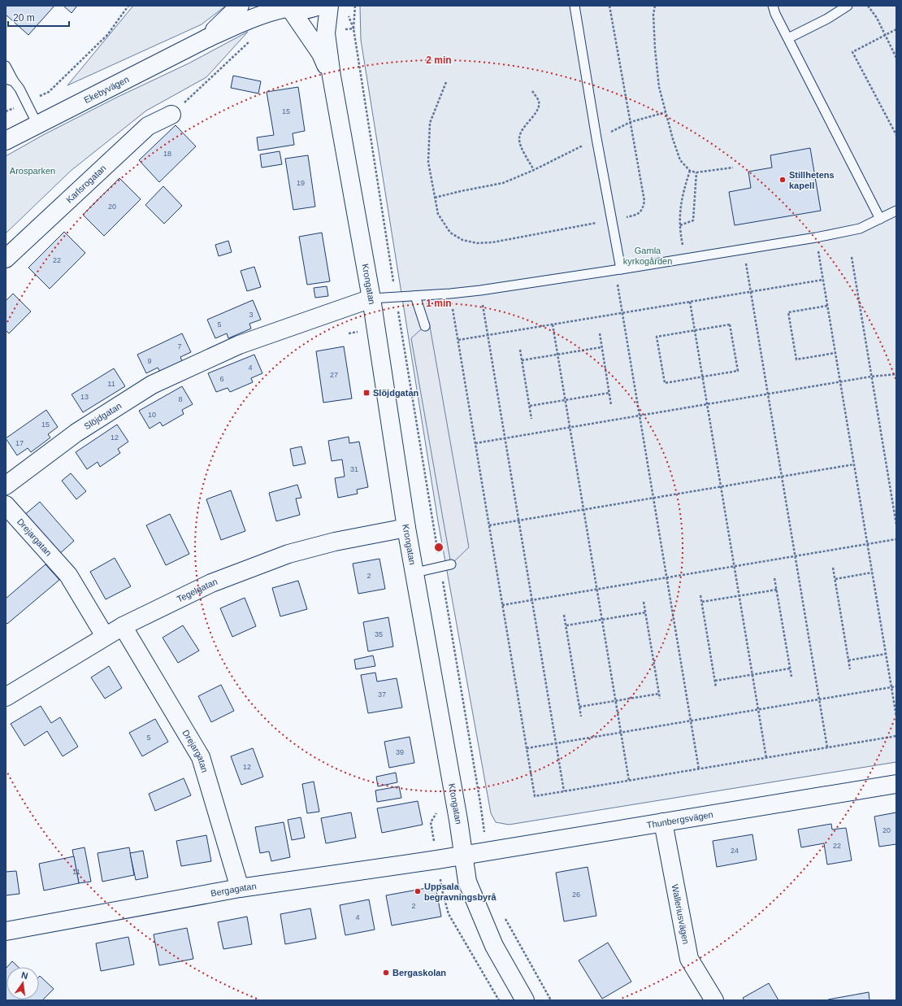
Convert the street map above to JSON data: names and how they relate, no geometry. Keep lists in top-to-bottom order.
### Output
{
  "streets": {
    "street": [
      "Ekebyvägen",
      "Karlsrogatan",
      "Krongatan",
      "Slöjdgatan",
      "Drejargatan",
      "Tegelgatan",
      "Thunbergsvägen",
      "Bergagatan",
      "Walleriusvägen"
    ]
  },
  "crossings": [
    ["Ekebyvägen", "Krongatan"],
    ["Krongatan", "Slöjdgatan"],
    ["Krongatan", "Tegelgatan"],
    ["Krongatan", "Thunbergsvägen"],
    ["Krongatan", "Bergagatan"],
    ["Drejargatan", "Tegelgatan"],
    ["Drejargatan", "Bergagatan"],
    ["Thunbergsvägen", "Bergagatan"],
    ["Thunbergsvägen", "Walleriusvägen"]
  ],
  "parks": ["Arosparken", "Gamla kyrkogården"],
  "places": {
    "other": ["Stillhetens kapell", "Uppsala begravningsbyrå", "Bergaskolan"],
    "transit": ["Slöjdgatan"]
  },
  "house_numbers": [
    "15",
    "18",
    "19",
    "20",
    "22",
    "3",
    "5",
    "7",
    "9",
    "4",
    "27",
    "6",
    "11",
    "13",
    "8",
    "10",
    "15",
    "12",
    "17",
    "31",
    "2",
    "35",
    "37",
    "5",
    "39",
    "12",
    "20",
    "22",
    "24",
    "11",
    "26",
    "2",
    "4"
  ],
  "scale_bar": "20 m",
  "north": "top",
  "rings": ["2 min", "1 min"]
}
